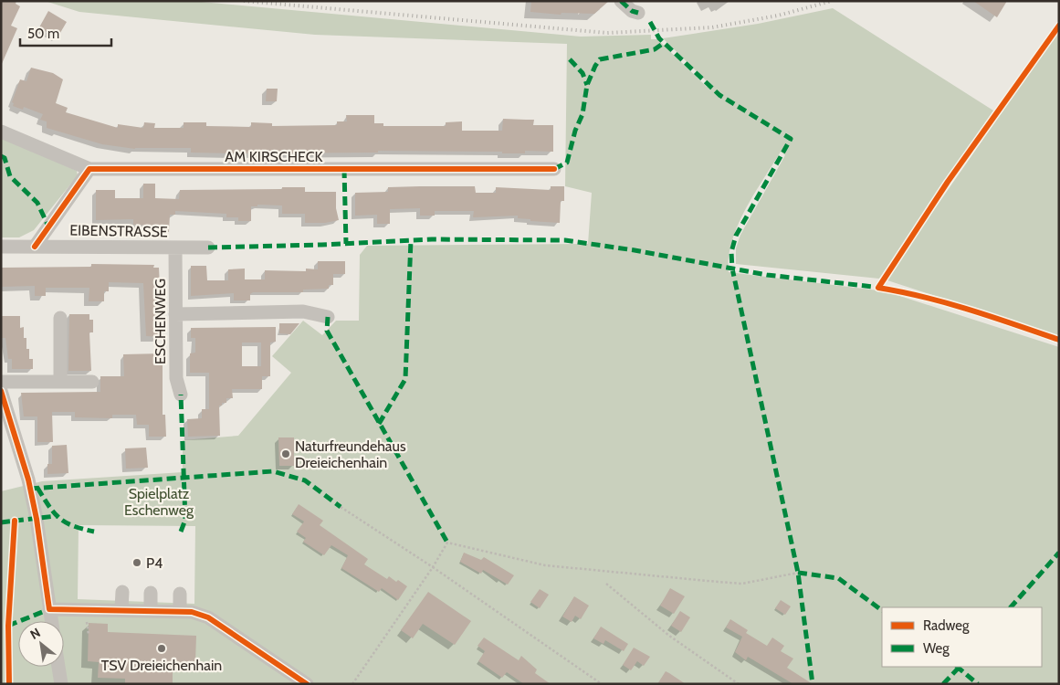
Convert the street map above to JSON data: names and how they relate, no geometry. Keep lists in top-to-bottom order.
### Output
{
  "streets": {
    "street": ["AM KIRSCHECK", "EIBENSTRASSE", "ESCHENWEG"]
  },
  "crossings": [
    ["EIBENSTRASSE", "ESCHENWEG"]
  ],
  "parks": ["Spielplatz Eschenweg"],
  "places": ["Naturfreundehaus Dreieichenhain", "P4", "TSV Dreieichenhain"],
  "legend": ["Radweg", "Weg"],
  "scale_bar": "50 m",
  "north": "top left"
}
